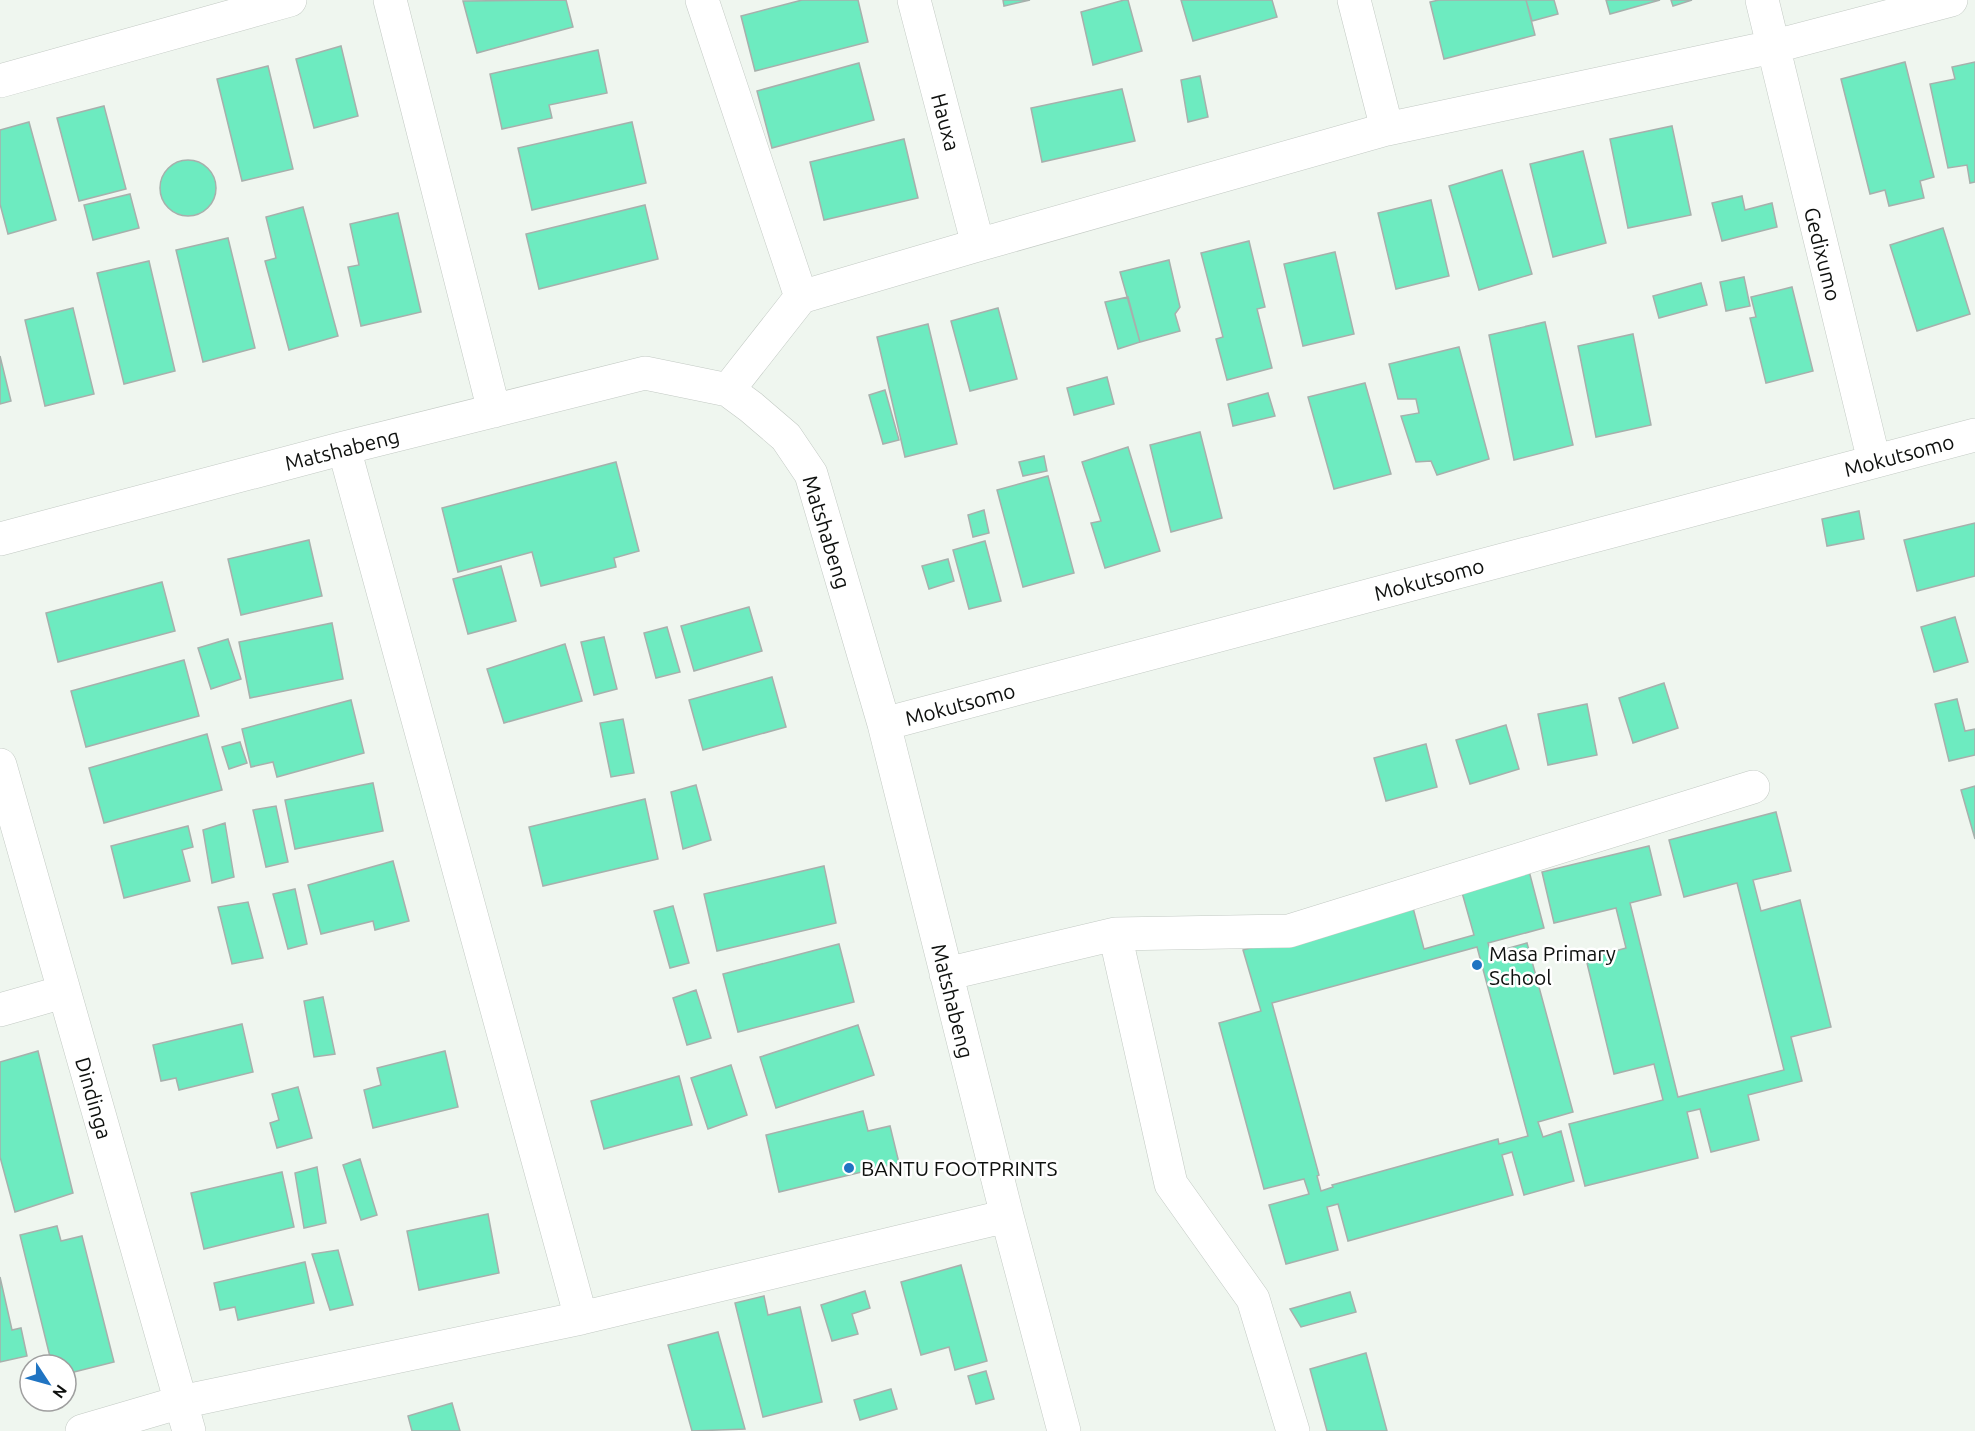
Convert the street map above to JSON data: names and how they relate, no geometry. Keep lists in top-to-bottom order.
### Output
{
  "streets": {
    "street": [
      "Hauxa",
      "Gedixumo",
      "Matshabeng",
      "Mokutsomo",
      "Dindinga"
    ]
  },
  "crossings": [
    ["Gedixumo", "Mokutsomo"],
    ["Matshabeng", "Mokutsomo"]
  ],
  "places": ["Masa Primary School", "BANTU FOOTPRINTS"],
  "north": "bottom right"
}
